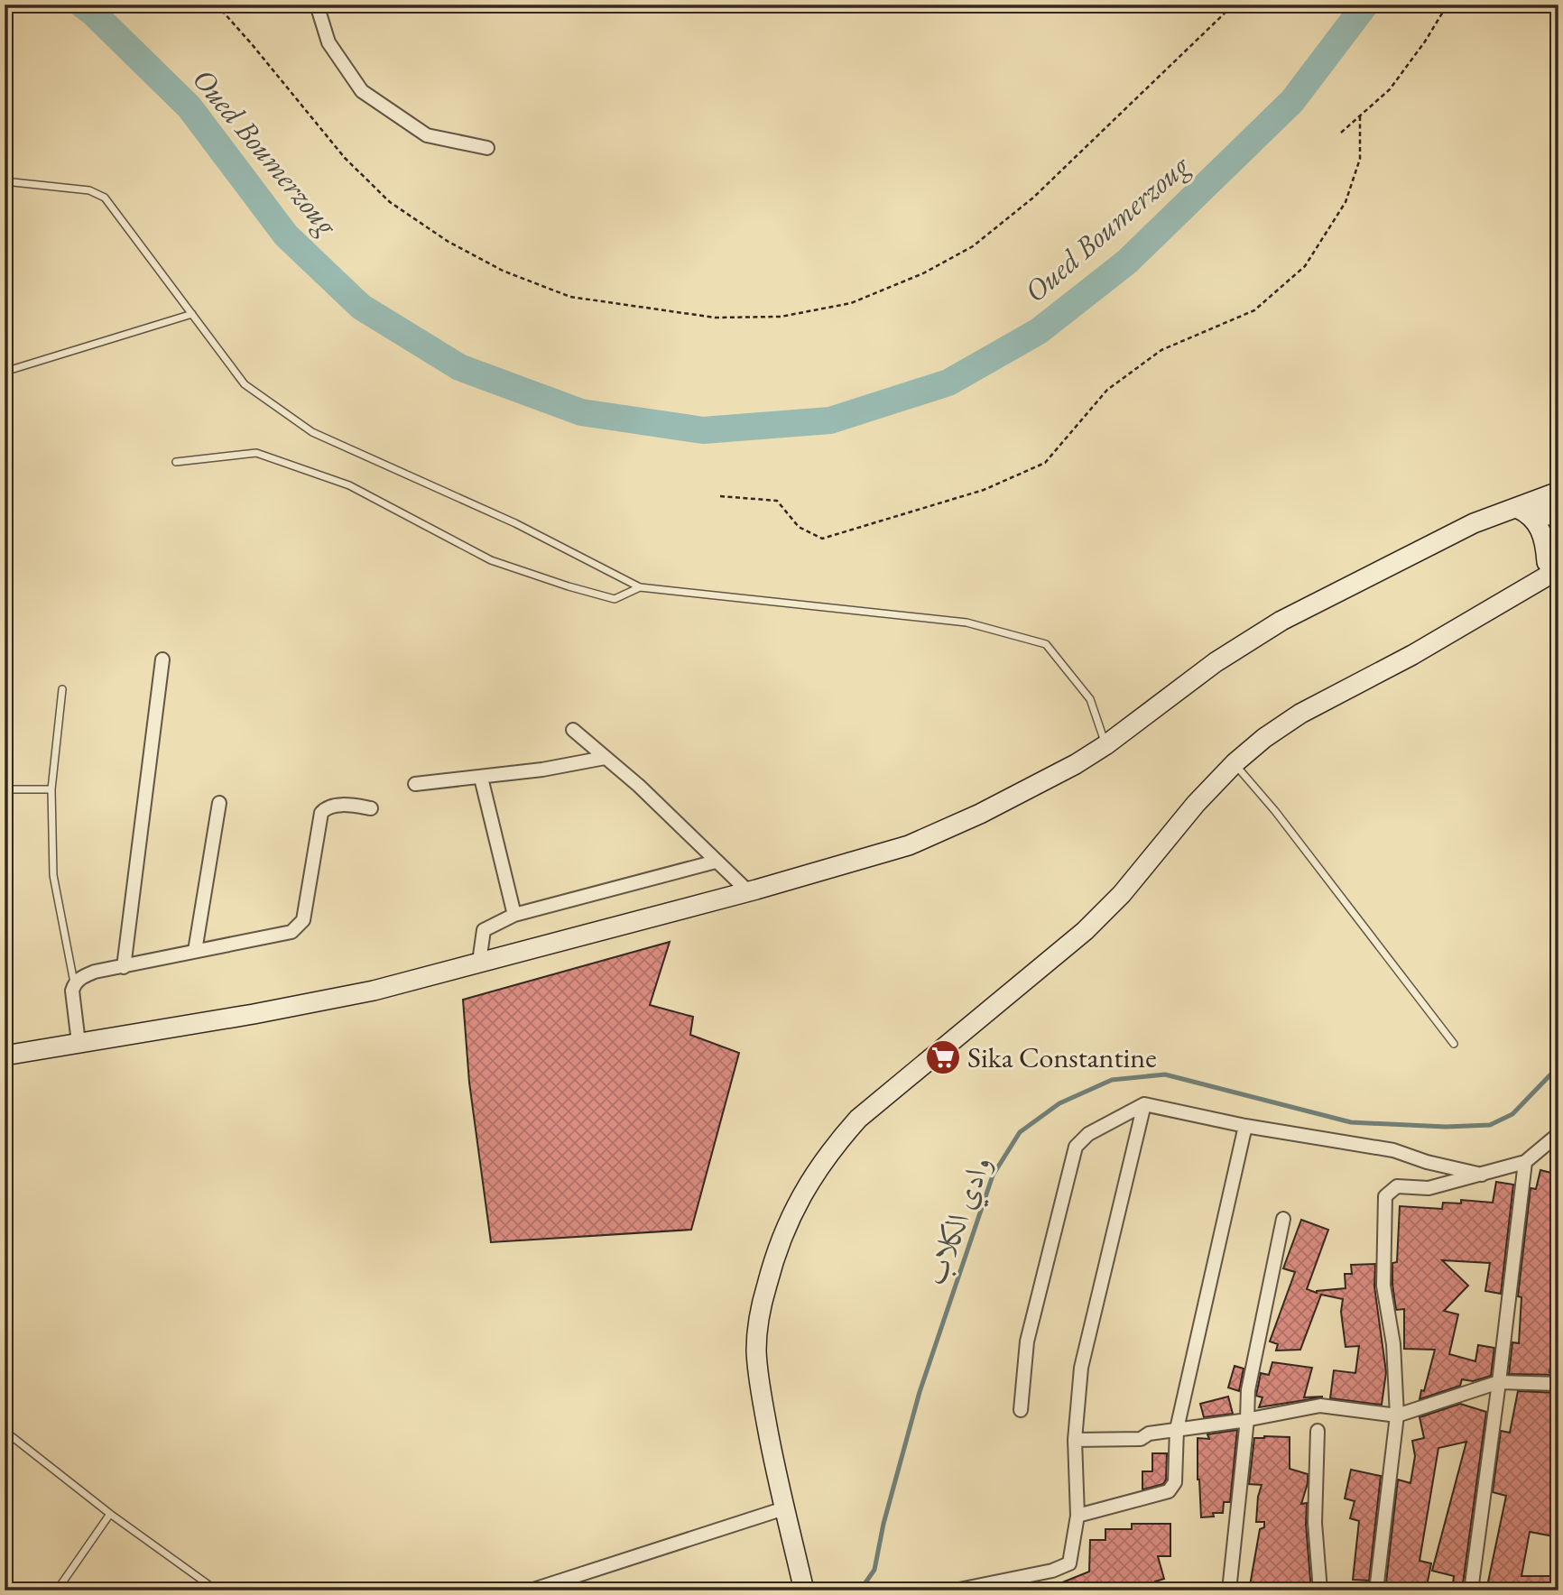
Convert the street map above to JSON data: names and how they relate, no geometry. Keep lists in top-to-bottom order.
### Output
{
  "water": ["Oued Boumerzoug", "وادي الكلاب"],
  "places": {
    "supermarket": ["Sika Constantine"]
  }
}
